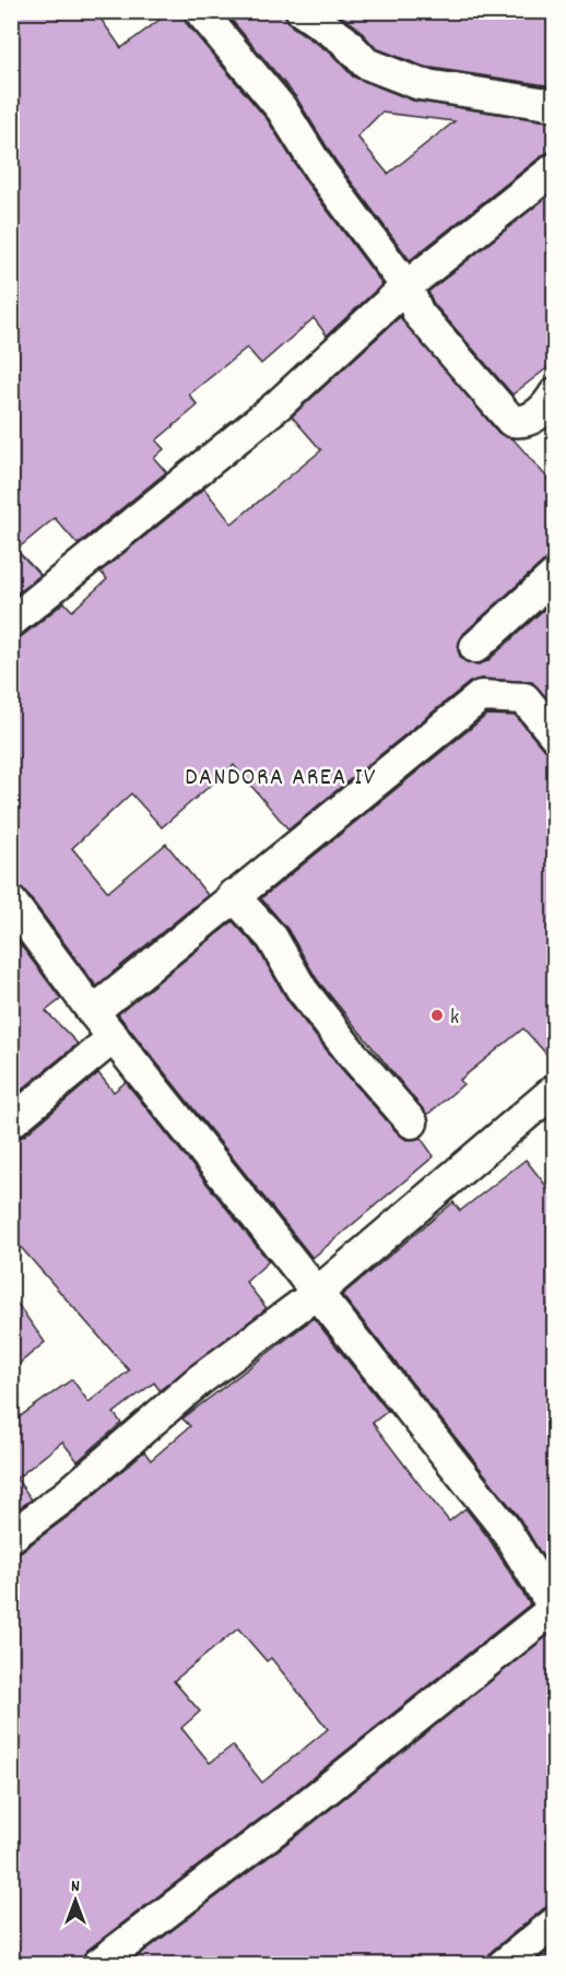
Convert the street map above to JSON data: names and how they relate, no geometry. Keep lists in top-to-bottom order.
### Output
{
  "districts": ["DANDORA AREA IV"],
  "places": ["k"],
  "north": "top"
}
